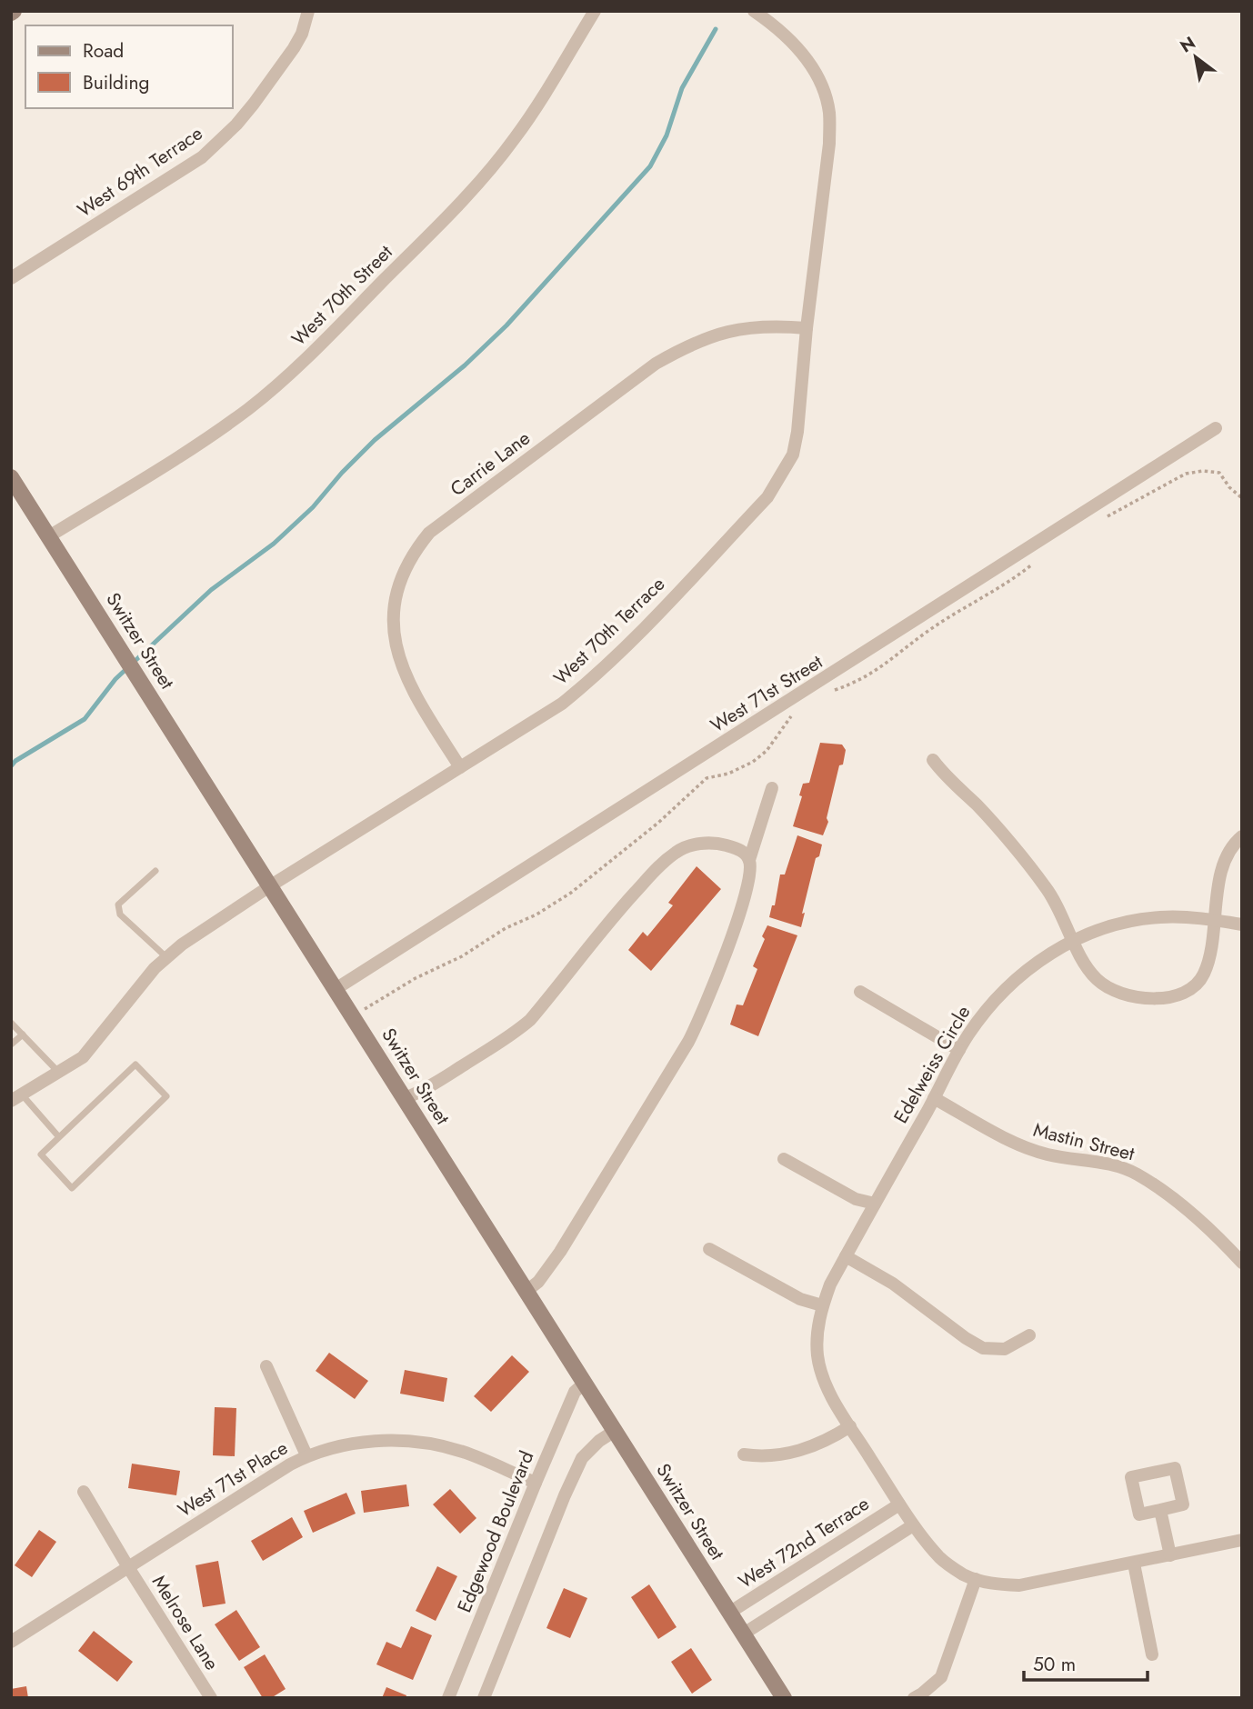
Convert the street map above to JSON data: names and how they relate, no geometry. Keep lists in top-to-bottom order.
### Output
{
  "streets": {
    "street": [
      "West 69th Terrace",
      "West 70th Street",
      "Carrie Lane",
      "West 70th Terrace",
      "Switzer Street",
      "West 71st Street",
      "Edelweiss Circle",
      "Mastin Street",
      "West 71st Place",
      "Edgewood Boulevard",
      "West 72nd Terrace",
      "Melrose Lane"
    ]
  },
  "crossings": [
    ["West 70th Street", "Switzer Street"],
    ["Carrie Lane", "West 70th Terrace"],
    ["West 70th Terrace", "Switzer Street"],
    ["Switzer Street", "West 71st Street"],
    ["Switzer Street", "Edgewood Boulevard"],
    ["Switzer Street", "West 72nd Terrace"],
    ["Edelweiss Circle", "Mastin Street"],
    ["Edelweiss Circle", "West 72nd Terrace"],
    ["West 71st Place", "Edgewood Boulevard"],
    ["West 71st Place", "Melrose Lane"]
  ],
  "legend": ["Road", "Building"],
  "scale_bar": "50 m",
  "north": "top left"
}
